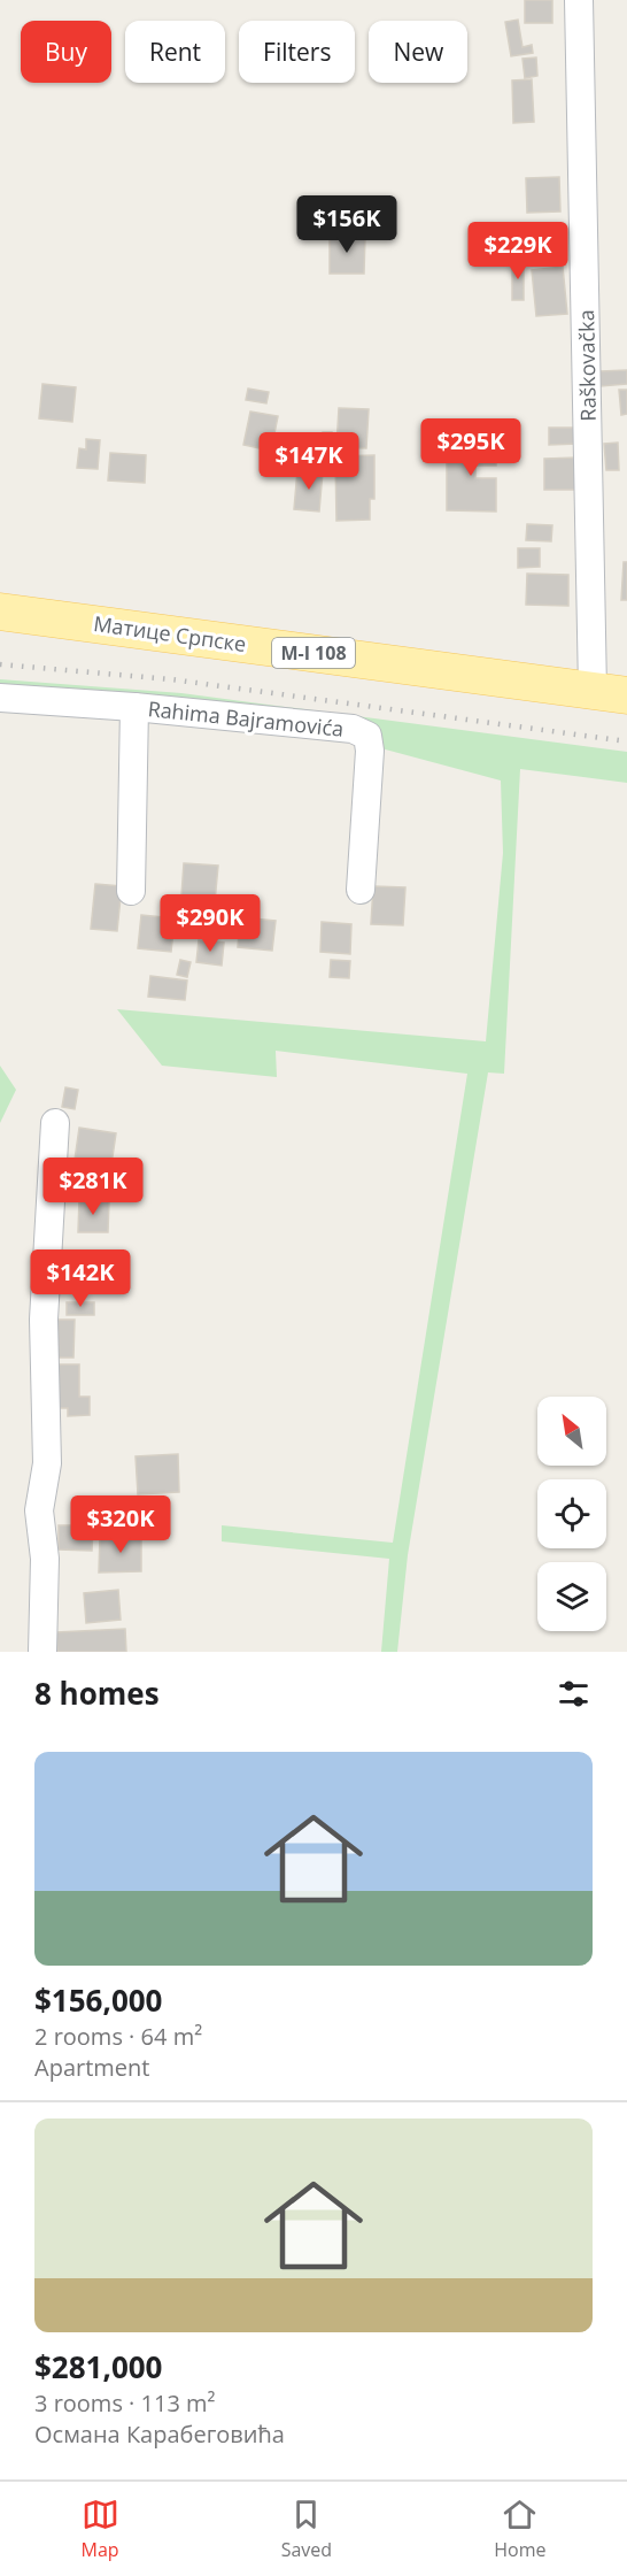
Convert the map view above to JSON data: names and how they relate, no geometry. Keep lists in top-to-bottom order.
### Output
{
  "streets": {
    "main road": ["Матице Српске", "M-I 108"],
    "street": ["Raškovačka", "Rahima Bajramovića"]
  },
  "crossings": [
    ["Raškovačka", "Матице Српске"]
  ],
  "north": "top left",
  "page": {
    "chip": [
      "Buy",
      "Rent",
      "Filters",
      "New"
    ],
    "price": [
      "$156K",
      "$229K",
      "$295K",
      "$147K",
      "$290K",
      "$281K",
      "$142K",
      "$320K"
    ],
    "heading": "8 homes",
    "list": [
      {
        "name": "$156,000",
        "note": "2 rooms · 64 m² · Apartment"
      },
      {
        "name": "$281,000",
        "note": "3 rooms · 113 m² · Османа Карабеговића"
      }
    ],
    "tabs": ["Map", "Saved", "Home"]
  }
}
